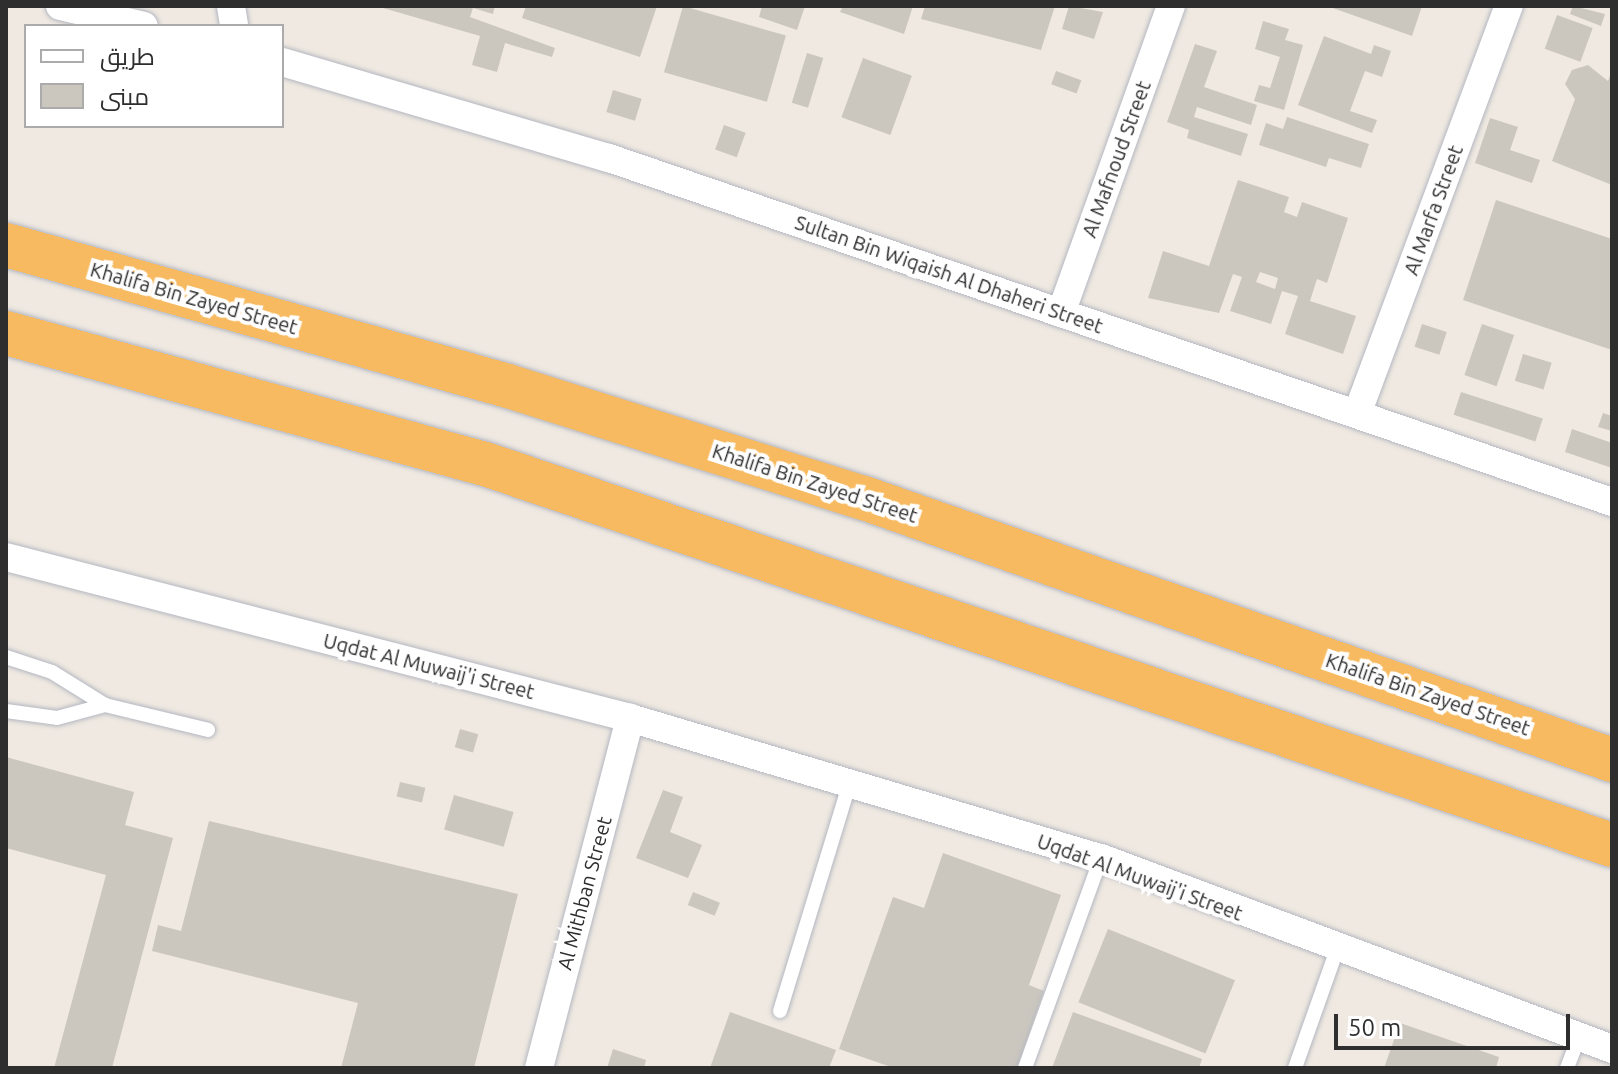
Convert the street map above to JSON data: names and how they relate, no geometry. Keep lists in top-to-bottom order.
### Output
{
  "streets": {
    "highway": ["Khalifa Bin Zayed Street"],
    "street": [
      "Al Mafnoud Street",
      "Al Marfa Street",
      "Sultan Bin Wiqaish Al Dhaheri Street",
      "Uqdat Al Muwaij'i Street",
      "Al Mithban Street"
    ]
  },
  "crossings": [
    ["Al Mafnoud Street", "Sultan Bin Wiqaish Al Dhaheri Street"],
    ["Al Marfa Street", "Sultan Bin Wiqaish Al Dhaheri Street"],
    ["Uqdat Al Muwaij'i Street", "Al Mithban Street"]
  ],
  "legend": ["طريق", "مبنى"],
  "scale_bar": "50 m"
}
